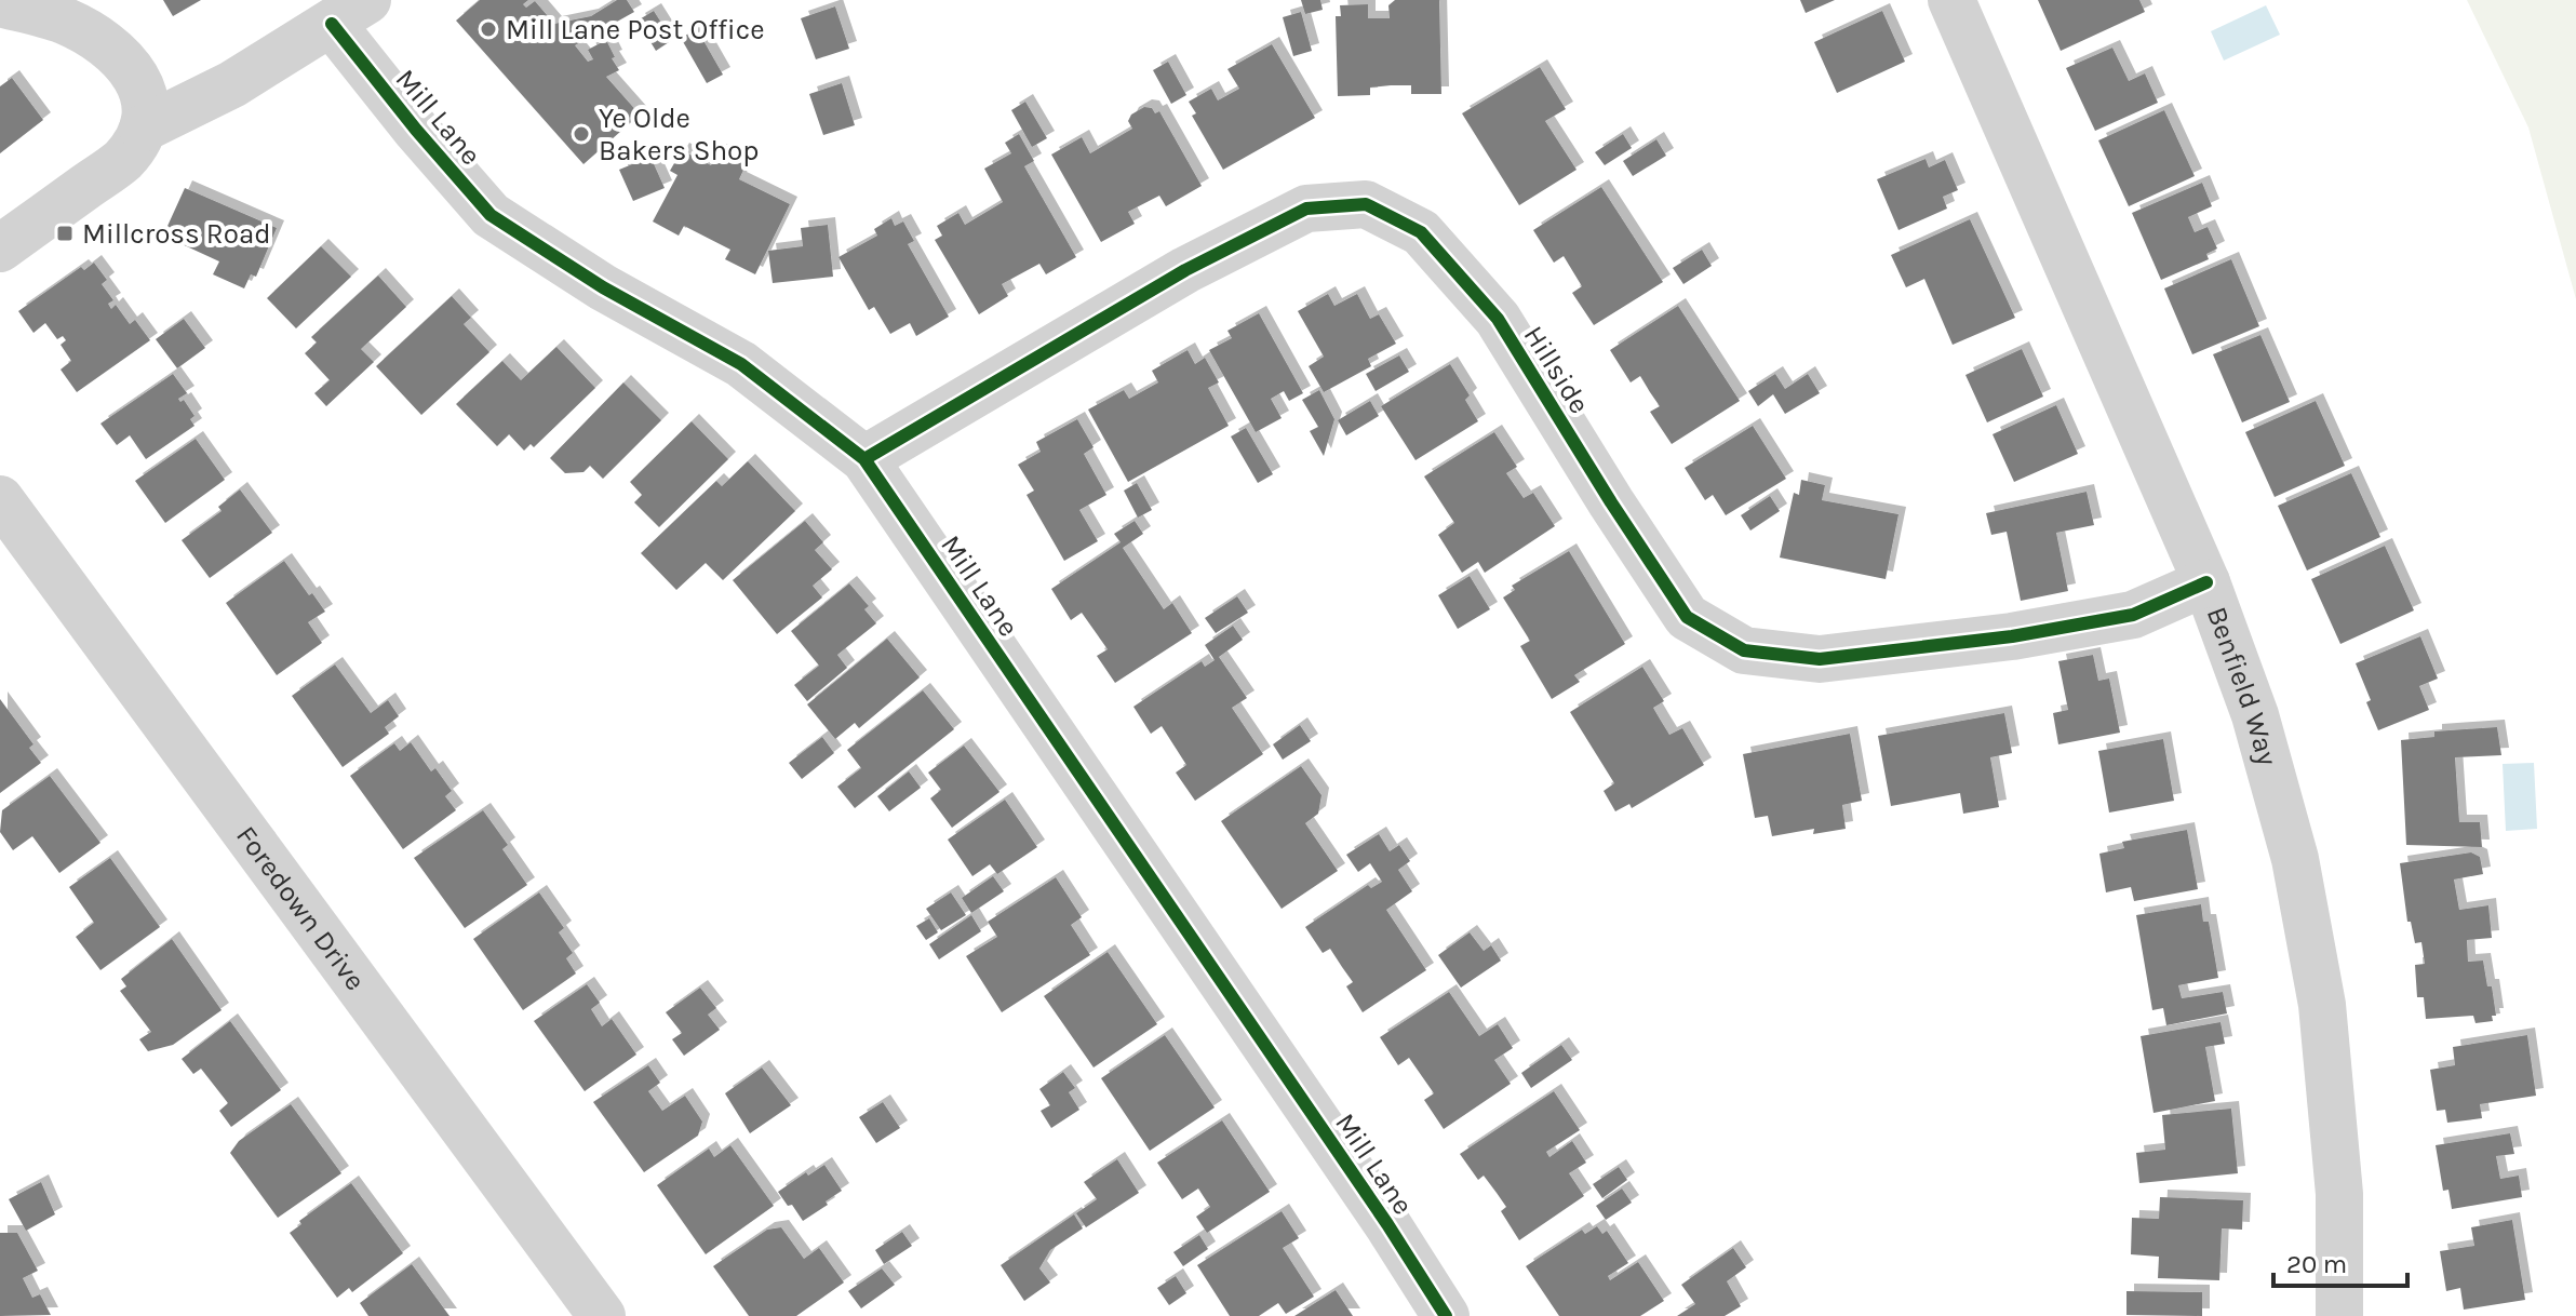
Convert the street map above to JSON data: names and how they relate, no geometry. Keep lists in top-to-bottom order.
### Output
{
  "streets": {
    "street": [
      "Mill Lane",
      "Hillside",
      "Benfield Way",
      "Foredown Drive"
    ]
  },
  "crossings": [
    ["Mill Lane", "Hillside"],
    ["Hillside", "Benfield Way"]
  ],
  "places": {
    "other": ["Mill Lane Post Office", "Ye Olde Bakers Shop"],
    "transit": ["Millcross Road"]
  },
  "scale_bar": "20 m"
}
